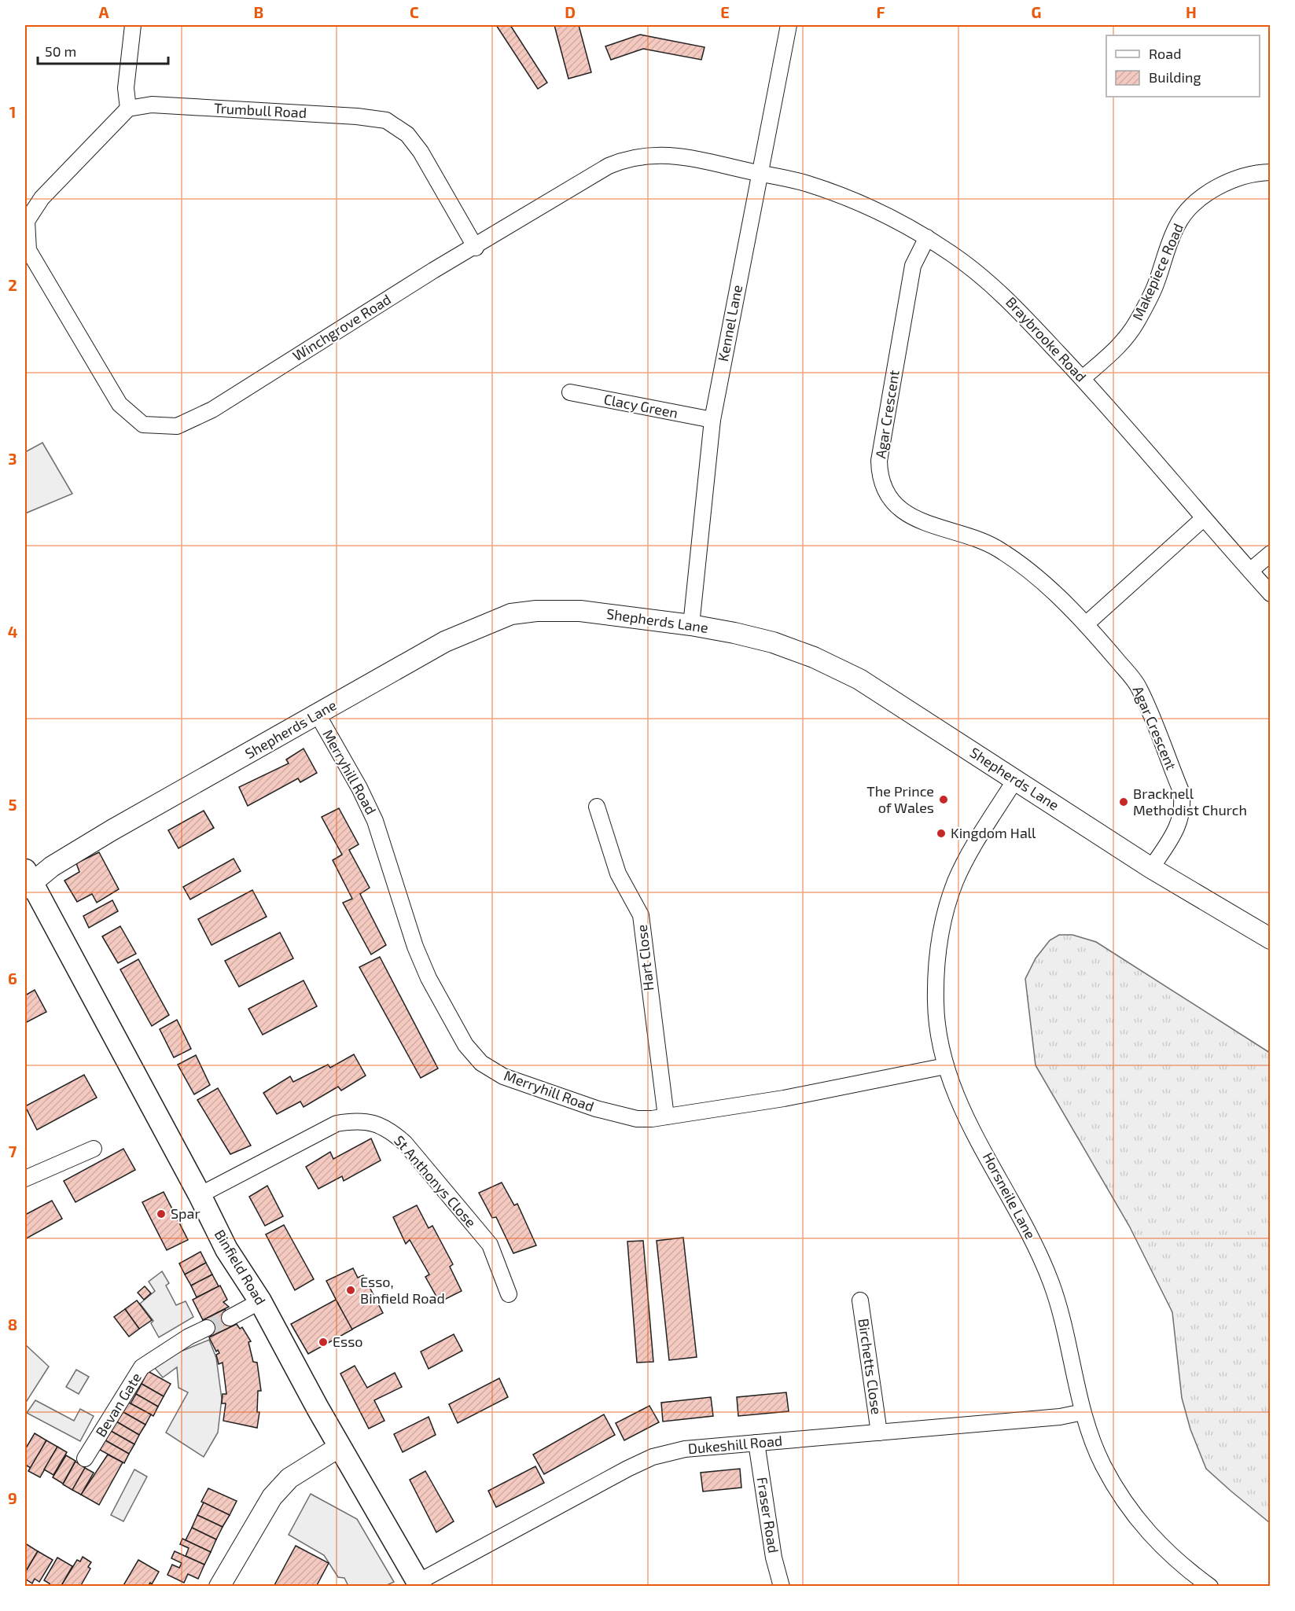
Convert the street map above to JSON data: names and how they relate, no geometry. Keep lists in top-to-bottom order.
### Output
{
  "streets": {
    "main road": ["Binfield Road"],
    "street": [
      "Trumbull Road",
      "Makepiece Road",
      "Kennel Lane",
      "Winchgrove Road",
      "Braybrooke Road",
      "Clacy Green",
      "Agar Crescent",
      "Shepherds Lane",
      "Merryhill Road",
      "Hart Close",
      "St Anthonys Close",
      "Horsneile Lane",
      "Birchetts Close",
      "Bevan Gate",
      "Dukeshill Road",
      "Fraser Road"
    ]
  },
  "crossings": [
    ["Trumbull Road", "Winchgrove Road"],
    ["Makepiece Road", "Braybrooke Road"],
    ["Kennel Lane", "Winchgrove Road"],
    ["Kennel Lane", "Braybrooke Road"],
    ["Kennel Lane", "Clacy Green"],
    ["Kennel Lane", "Shepherds Lane"],
    ["Winchgrove Road", "Braybrooke Road"],
    ["Braybrooke Road", "Agar Crescent"],
    ["Agar Crescent", "Shepherds Lane"],
    ["Shepherds Lane", "Merryhill Road"],
    ["Shepherds Lane", "Horsneile Lane"],
    ["Shepherds Lane", "Binfield Road"],
    ["Merryhill Road", "Hart Close"],
    ["Merryhill Road", "Horsneile Lane"],
    ["St Anthonys Close", "Binfield Road"],
    ["Horsneile Lane", "Dukeshill Road"],
    ["Binfield Road", "Dukeshill Road"],
    ["Birchetts Close", "Dukeshill Road"],
    ["Dukeshill Road", "Fraser Road"]
  ],
  "places": [
    "The Prince of Wales",
    "Bracknell Methodist Church",
    "Kingdom Hall",
    "Spar",
    "Esso, Binfield Road",
    "Esso"
  ],
  "legend": ["Road", "Building"],
  "scale_bar": "50 m",
  "grid": {
    "columns": [
      "A",
      "B",
      "C",
      "D",
      "E",
      "F",
      "G",
      "H"
    ],
    "rows": [
      "1",
      "2",
      "3",
      "4",
      "5",
      "6",
      "7",
      "8",
      "9"
    ]
  }
}
